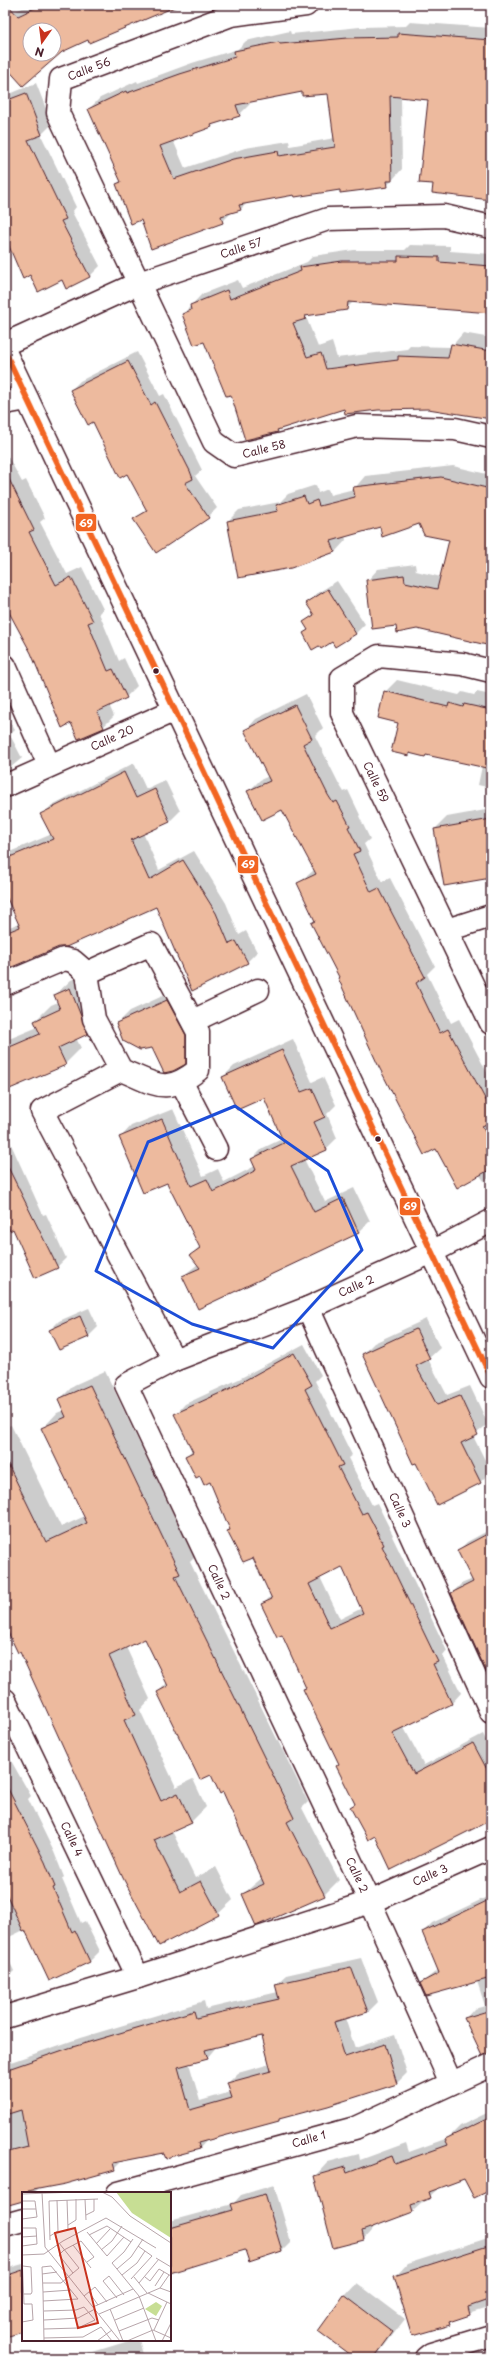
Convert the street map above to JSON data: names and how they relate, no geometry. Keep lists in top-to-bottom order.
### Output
{
  "streets": {
    "street": [
      "Calle 56",
      "Calle 57",
      "Calle 58",
      "Calle 20",
      "Calle 59",
      "Calle 2",
      "Calle 3",
      "Calle 4",
      "Calle 1"
    ]
  },
  "crossings": [
    ["Calle 56", "Calle 57"],
    ["Calle 56", "Calle 58"],
    ["Calle 57", "Calle 58"],
    ["Calle 2", "Calle 3"],
    ["Calle 2", "Calle 1"]
  ],
  "lines": ["transit line 69"],
  "north": "bottom"
}
